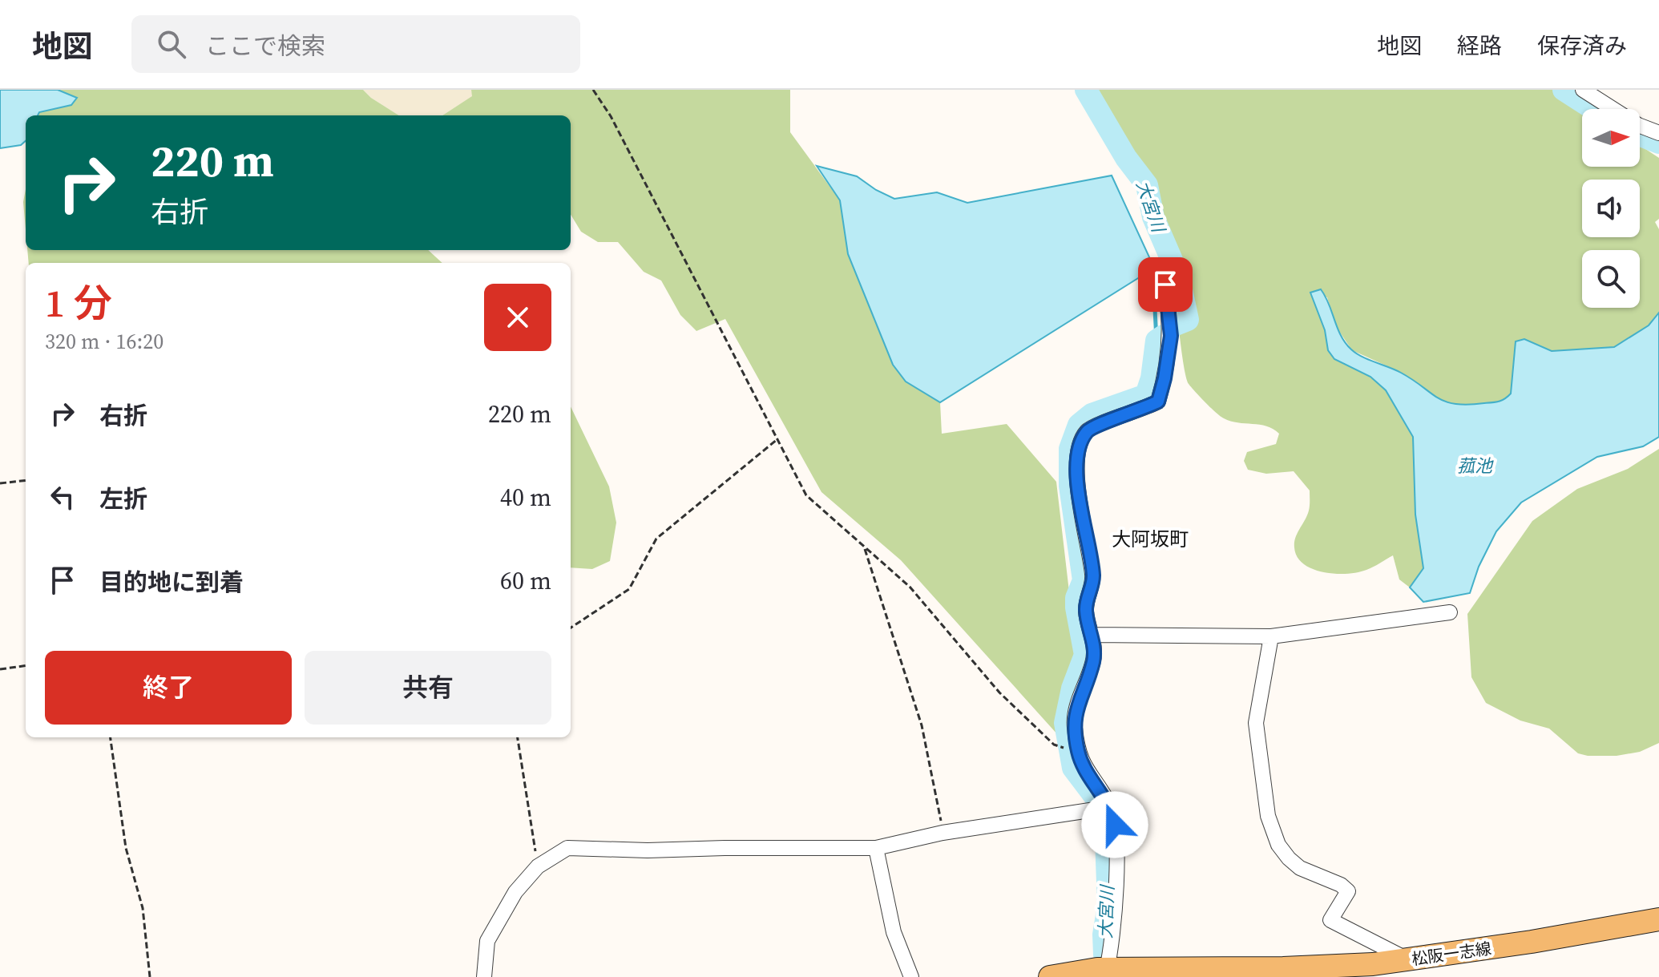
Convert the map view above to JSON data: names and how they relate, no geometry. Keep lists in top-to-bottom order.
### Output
{
  "streets": {
    "main road": ["松阪一志線"]
  },
  "districts": ["大阿坂町"],
  "water": ["大宮川", "菰池"],
  "north": "right",
  "page": {
    "header": "地図",
    "search": "ここで検索",
    "nav": ["地図", "経路", "保存済み"],
    "turn": ["220 m", "右折"],
    "heading": ["1 分", "320 m · 16:20"],
    "list": [
      {
        "name": "右折",
        "value": "220 m"
      },
      {
        "name": "左折",
        "value": "40 m"
      },
      {
        "name": "目的地に到着",
        "value": "60 m"
      }
    ],
    "buttons": ["終了", "共有"]
  }
}
